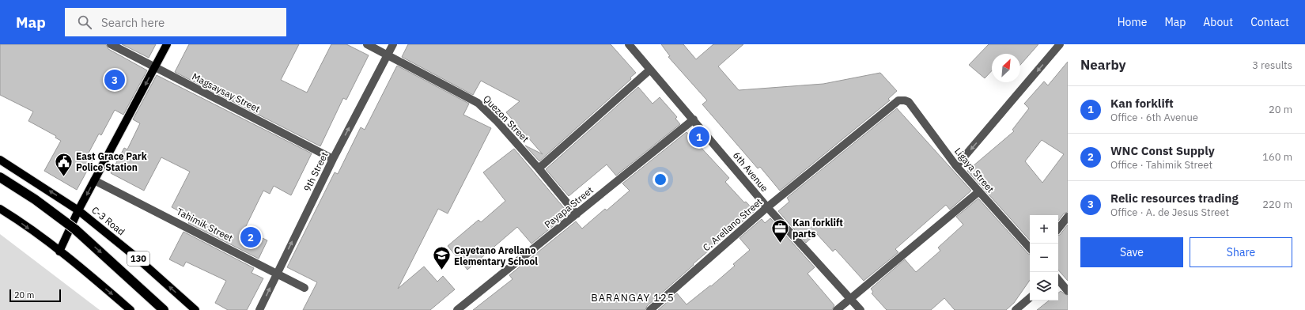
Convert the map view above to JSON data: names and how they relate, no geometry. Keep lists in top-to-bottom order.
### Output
{
  "streets": {
    "main road": ["C-3 Road", "130"],
    "street": [
      "Magsaysay Street",
      "Quezon Street",
      "Ligaya Street",
      "9th Street",
      "6th Avenue",
      "Payapa Street",
      "Tahimik Street",
      "C. Arellano Street"
    ]
  },
  "crossings": [
    ["Magsaysay Street", "9th Street"],
    ["Quezon Street", "9th Street"],
    ["Quezon Street", "Payapa Street"],
    ["Ligaya Street", "C. Arellano Street"],
    ["9th Street", "Tahimik Street"],
    ["6th Avenue", "Payapa Street"],
    ["6th Avenue", "C. Arellano Street"]
  ],
  "one_way": ["9th Street"],
  "districts": ["BARANGAY 125"],
  "places": {
    "public building": ["East Grace Park Police Station"],
    "office": ["Kan forklift parts"],
    "school or university": ["Cayetano Arellano Elementary School"]
  },
  "scale_bar": "20 m",
  "north": "top right",
  "page": {
    "header": "Map",
    "search": "Search here",
    "nav": [
      "Home",
      "Map",
      "About",
      "Contact"
    ],
    "heading": ["Nearby", "3 results"],
    "pins": ["3", "1", "2"],
    "list": [
      {
        "mark": "1",
        "name": "Kan forklift",
        "note": "Office · 6th Avenue",
        "value": "20 m"
      },
      {
        "mark": "2",
        "name": "WNC Const Supply",
        "note": "Office · Tahimik Street",
        "value": "160 m"
      },
      {
        "mark": "3",
        "name": "Relic resources trading",
        "note": "Office · A. de Jesus Street",
        "value": "220 m"
      }
    ],
    "map_buttons": ["+", "−"],
    "buttons": ["Save", "Share"],
    "scale": "20 m"
  }
}
